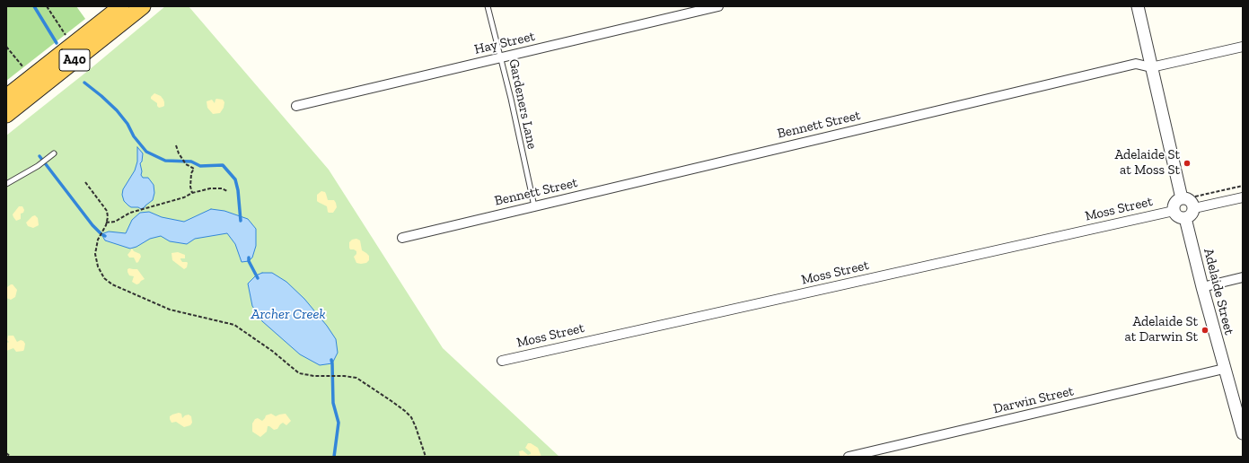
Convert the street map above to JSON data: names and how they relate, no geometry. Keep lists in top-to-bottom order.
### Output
{
  "streets": {
    "highway": ["A40"],
    "street": [
      "Hay Street",
      "Bennett Street",
      "Moss Street",
      "Adelaide Street",
      "Darwin Street"
    ],
    "lane": ["Gardeners Lane"]
  },
  "crossings": [
    ["Hay Street", "Gardeners Lane"],
    ["Gardeners Lane", "Bennett Street"],
    ["Moss Street", "Adelaide Street"],
    ["Adelaide Street", "Darwin Street"]
  ],
  "water": ["Archer Creek"],
  "places": ["Adelaide St at Moss St", "Adelaide St at Darwin St"]
}
